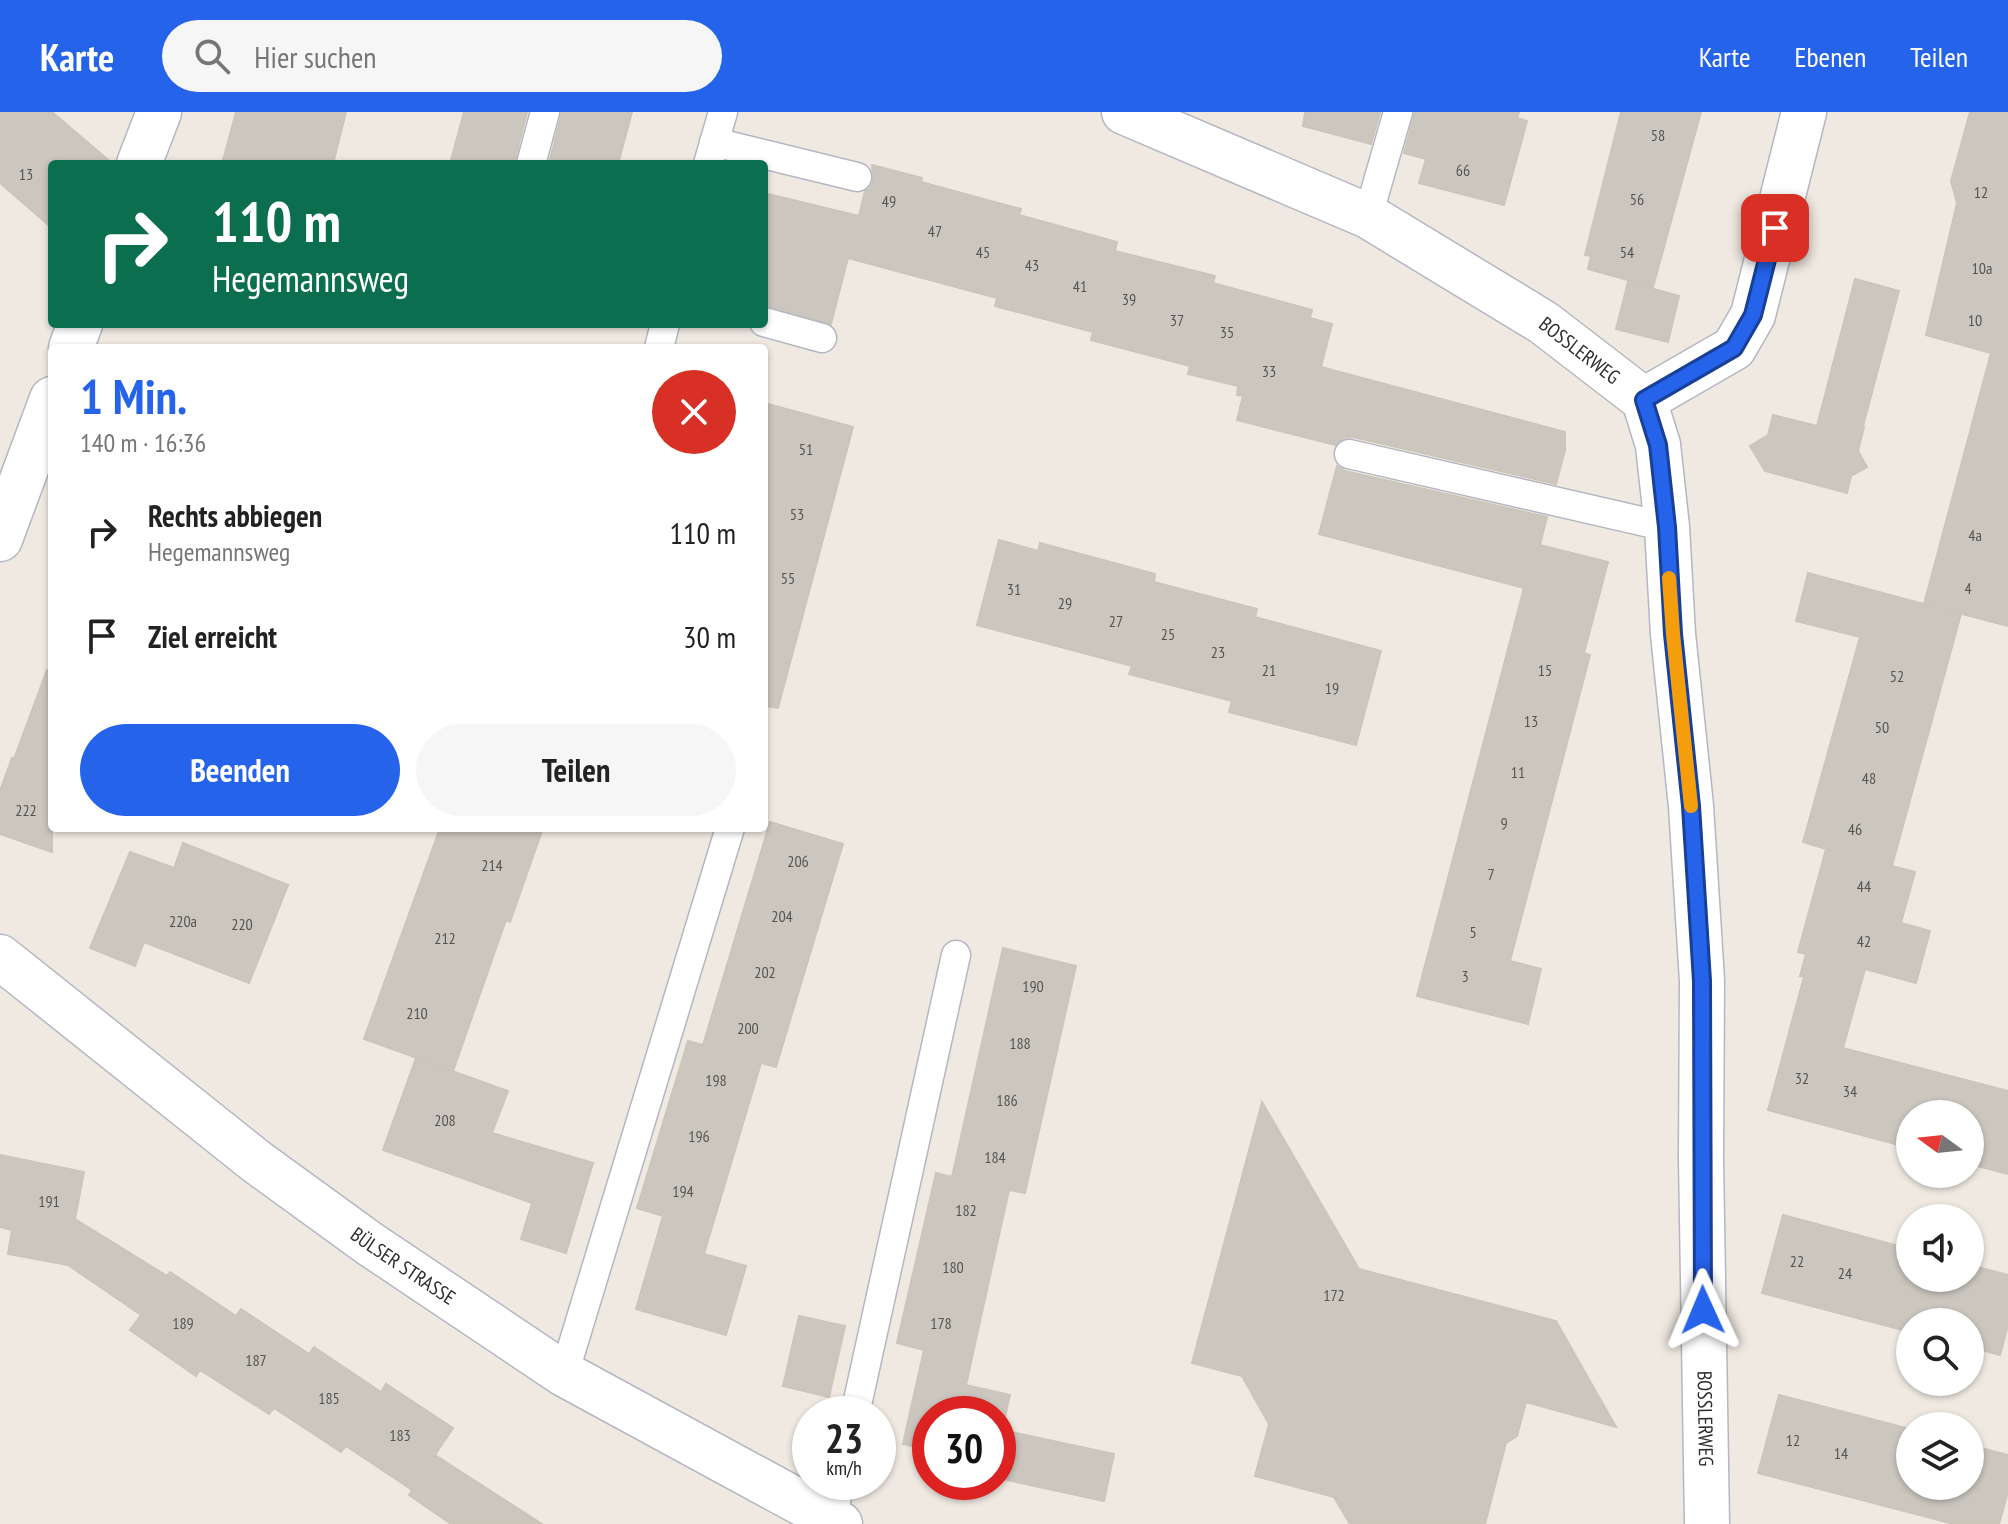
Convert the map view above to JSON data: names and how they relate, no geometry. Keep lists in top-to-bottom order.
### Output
{
  "streets": {
    "street": ["BOSSLERWEG", "BÜLSER STRASSE"]
  },
  "house_numbers": [
    "58",
    "66",
    "13",
    "12",
    "56",
    "49",
    "47",
    "45",
    "54",
    "43",
    "10a",
    "41",
    "39",
    "37",
    "10",
    "35",
    "33",
    "51",
    "53",
    "4a",
    "55",
    "4",
    "31",
    "29",
    "27",
    "25",
    "23",
    "21",
    "15",
    "52",
    "19",
    "13",
    "50",
    "11",
    "48",
    "222",
    "9",
    "46",
    "206",
    "214",
    "7",
    "44",
    "204",
    "220a",
    "220",
    "5",
    "212",
    "42",
    "202",
    "3",
    "190",
    "210",
    "200",
    "188",
    "32",
    "198",
    "34",
    "186",
    "208",
    "196",
    "184",
    "194",
    "191",
    "182",
    "22",
    "180",
    "24",
    "172",
    "189",
    "178",
    "187",
    "185",
    "183",
    "12",
    "14"
  ],
  "north": "left",
  "page": {
    "header": "Karte",
    "search": "Hier suchen",
    "nav": ["Karte", "Ebenen", "Teilen"],
    "turn": ["110 m", "Hegemannsweg"],
    "heading": ["1 Min.", "140 m · 16:36"],
    "list": [
      {
        "name": "Rechts abbiegen",
        "note": "Hegemannsweg",
        "value": "110 m"
      },
      {
        "name": "Ziel erreicht",
        "value": "30 m"
      }
    ],
    "buttons": ["Beenden", "Teilen"],
    "speed": "23 km/h",
    "limit": "30"
  }
}
